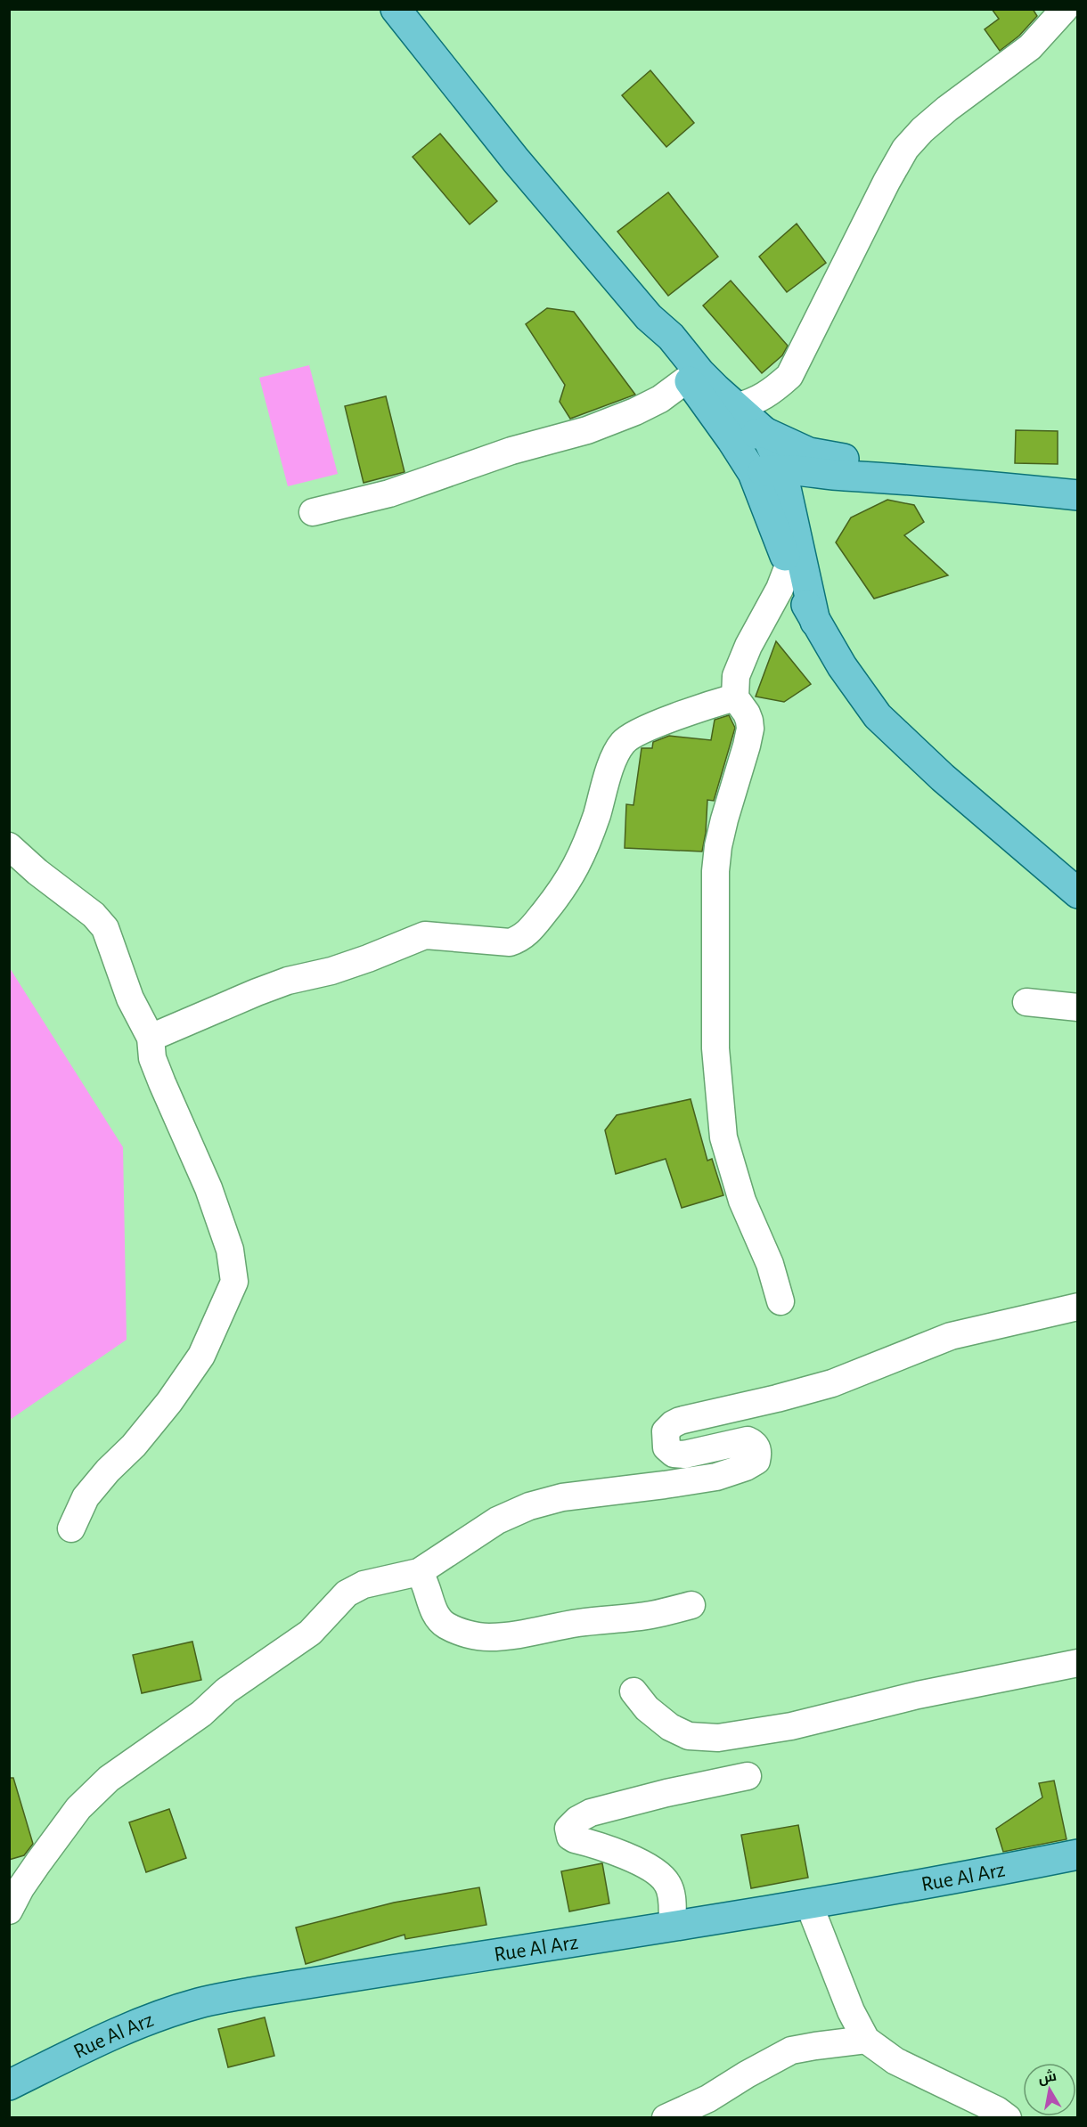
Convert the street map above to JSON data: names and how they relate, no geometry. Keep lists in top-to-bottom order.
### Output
{
  "streets": {
    "main road": ["Rue Al Arz"]
  },
  "north": "top"
}
